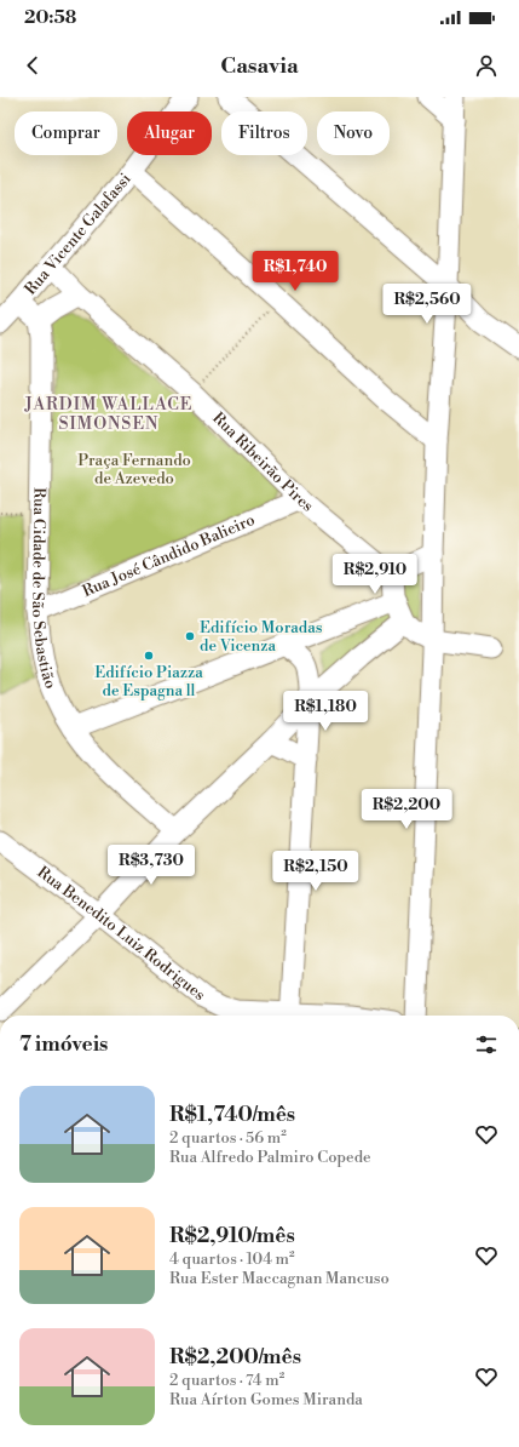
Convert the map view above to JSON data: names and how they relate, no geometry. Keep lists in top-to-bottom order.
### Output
{
  "streets": {
    "street": [
      "Rua Vicente Galafassi",
      "Rua Ribeirão Pires",
      "Rua José Cândido Balieiro",
      "Rua Cidade de São Sebastião",
      "Rua Benedito Luiz Rodrigues"
    ]
  },
  "crossings": [
    ["Rua Vicente Galafassi", "Rua Ribeirão Pires"],
    ["Rua Ribeirão Pires", "Rua José Cândido Balieiro"],
    ["Rua José Cândido Balieiro", "Rua Cidade de São Sebastião"]
  ],
  "districts": ["JARDIM WALLACE SIMONSEN"],
  "parks": ["Praça Fernando de Azevedo"],
  "places": ["Edifício Moradas de Vicenza", "Edifício Piazza de Espagna ll"],
  "page": {
    "status": "20:58",
    "header": "Casavia",
    "chip": [
      "Comprar",
      "Alugar",
      "Filtros",
      "Novo"
    ],
    "price": [
      "R$1,740",
      "R$2,560",
      "R$2,910",
      "R$1,180",
      "R$2,200",
      "R$3,730",
      "R$2,150"
    ],
    "heading": "7 imóveis",
    "list": [
      {
        "name": "R$1,740/mês",
        "note": "2 quartos · 56 m² · Rua Alfredo Palmiro Copede"
      },
      {
        "name": "R$2,910/mês",
        "note": "4 quartos · 104 m² · Rua Ester Maccagnan Mancuso"
      },
      {
        "name": "R$2,200/mês",
        "note": "2 quartos · 74 m² · Rua Aírton Gomes Miranda"
      }
    ]
  }
}
